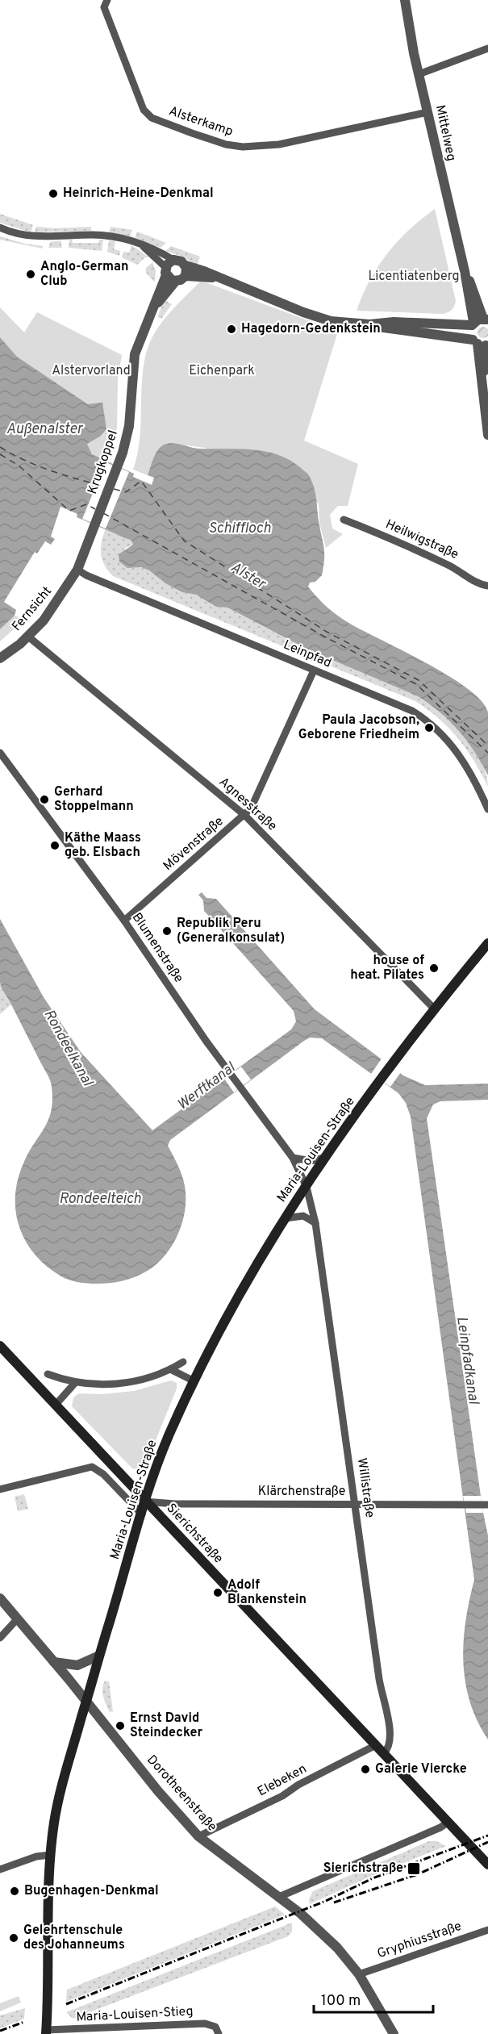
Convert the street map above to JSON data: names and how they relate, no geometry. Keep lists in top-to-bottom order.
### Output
{
  "streets": {
    "main road": ["Maria-Louisen-Straße", "Sierichstraße"],
    "street": [
      "Alsterkamp",
      "Mittelweg",
      "Krugkoppel",
      "Heilwigstraße",
      "Fernsicht",
      "Leinpfad",
      "Agnesstraße",
      "Mövenstraße",
      "Blumenstraße",
      "Willistraße",
      "Klärchenstraße",
      "Elebeken",
      "Dorotheenstraße",
      "Gryphiusstraße",
      "Maria-Louisen-Stieg"
    ]
  },
  "crossings": [
    ["Alsterkamp", "Mittelweg"],
    ["Krugkoppel", "Fernsicht"],
    ["Krugkoppel", "Leinpfad"],
    ["Fernsicht", "Leinpfad"],
    ["Fernsicht", "Agnesstraße"],
    ["Leinpfad", "Mövenstraße"],
    ["Agnesstraße", "Mövenstraße"],
    ["Agnesstraße", "Maria-Louisen-Straße"],
    ["Mövenstraße", "Blumenstraße"],
    ["Blumenstraße", "Maria-Louisen-Straße"],
    ["Blumenstraße", "Willistraße"],
    ["Maria-Louisen-Straße", "Willistraße"],
    ["Maria-Louisen-Straße", "Klärchenstraße"],
    ["Maria-Louisen-Straße", "Sierichstraße"],
    ["Maria-Louisen-Straße", "Dorotheenstraße"],
    ["Maria-Louisen-Straße", "Maria-Louisen-Stieg"],
    ["Willistraße", "Klärchenstraße"],
    ["Willistraße", "Sierichstraße"],
    ["Klärchenstraße", "Sierichstraße"],
    ["Sierichstraße", "Elebeken"],
    ["Elebeken", "Dorotheenstraße"],
    ["Dorotheenstraße", "Gryphiusstraße"]
  ],
  "water": [
    "Außenalster",
    "Schiffloch",
    "Alster",
    "Rondeelkanal",
    "Werftkanal",
    "Rondeelteich",
    "Leinpfadkanal"
  ],
  "parks": ["Licentiatenberg", "Alstervorland", "Eichenpark"],
  "places": {
    "other": [
      "Heinrich-Heine-Denkmal",
      "Anglo-German Club",
      "Hagedorn-Gedenkstein",
      "Paula Jacobson, Geborene Friedheim",
      "Gerhard Stoppelmann",
      "Käthe Maass geb. Elsbach",
      "Republik Peru (Generalkonsulat)",
      "house of heat. Pilates",
      "Adolf Blankenstein",
      "Ernst David Steindecker",
      "Galerie Viercke",
      "Bugenhagen-Denkmal",
      "Gelehrtenschule des Johanneums"
    ],
    "transit": ["Sierichstraße"]
  },
  "scale_bar": "100 m"
}
